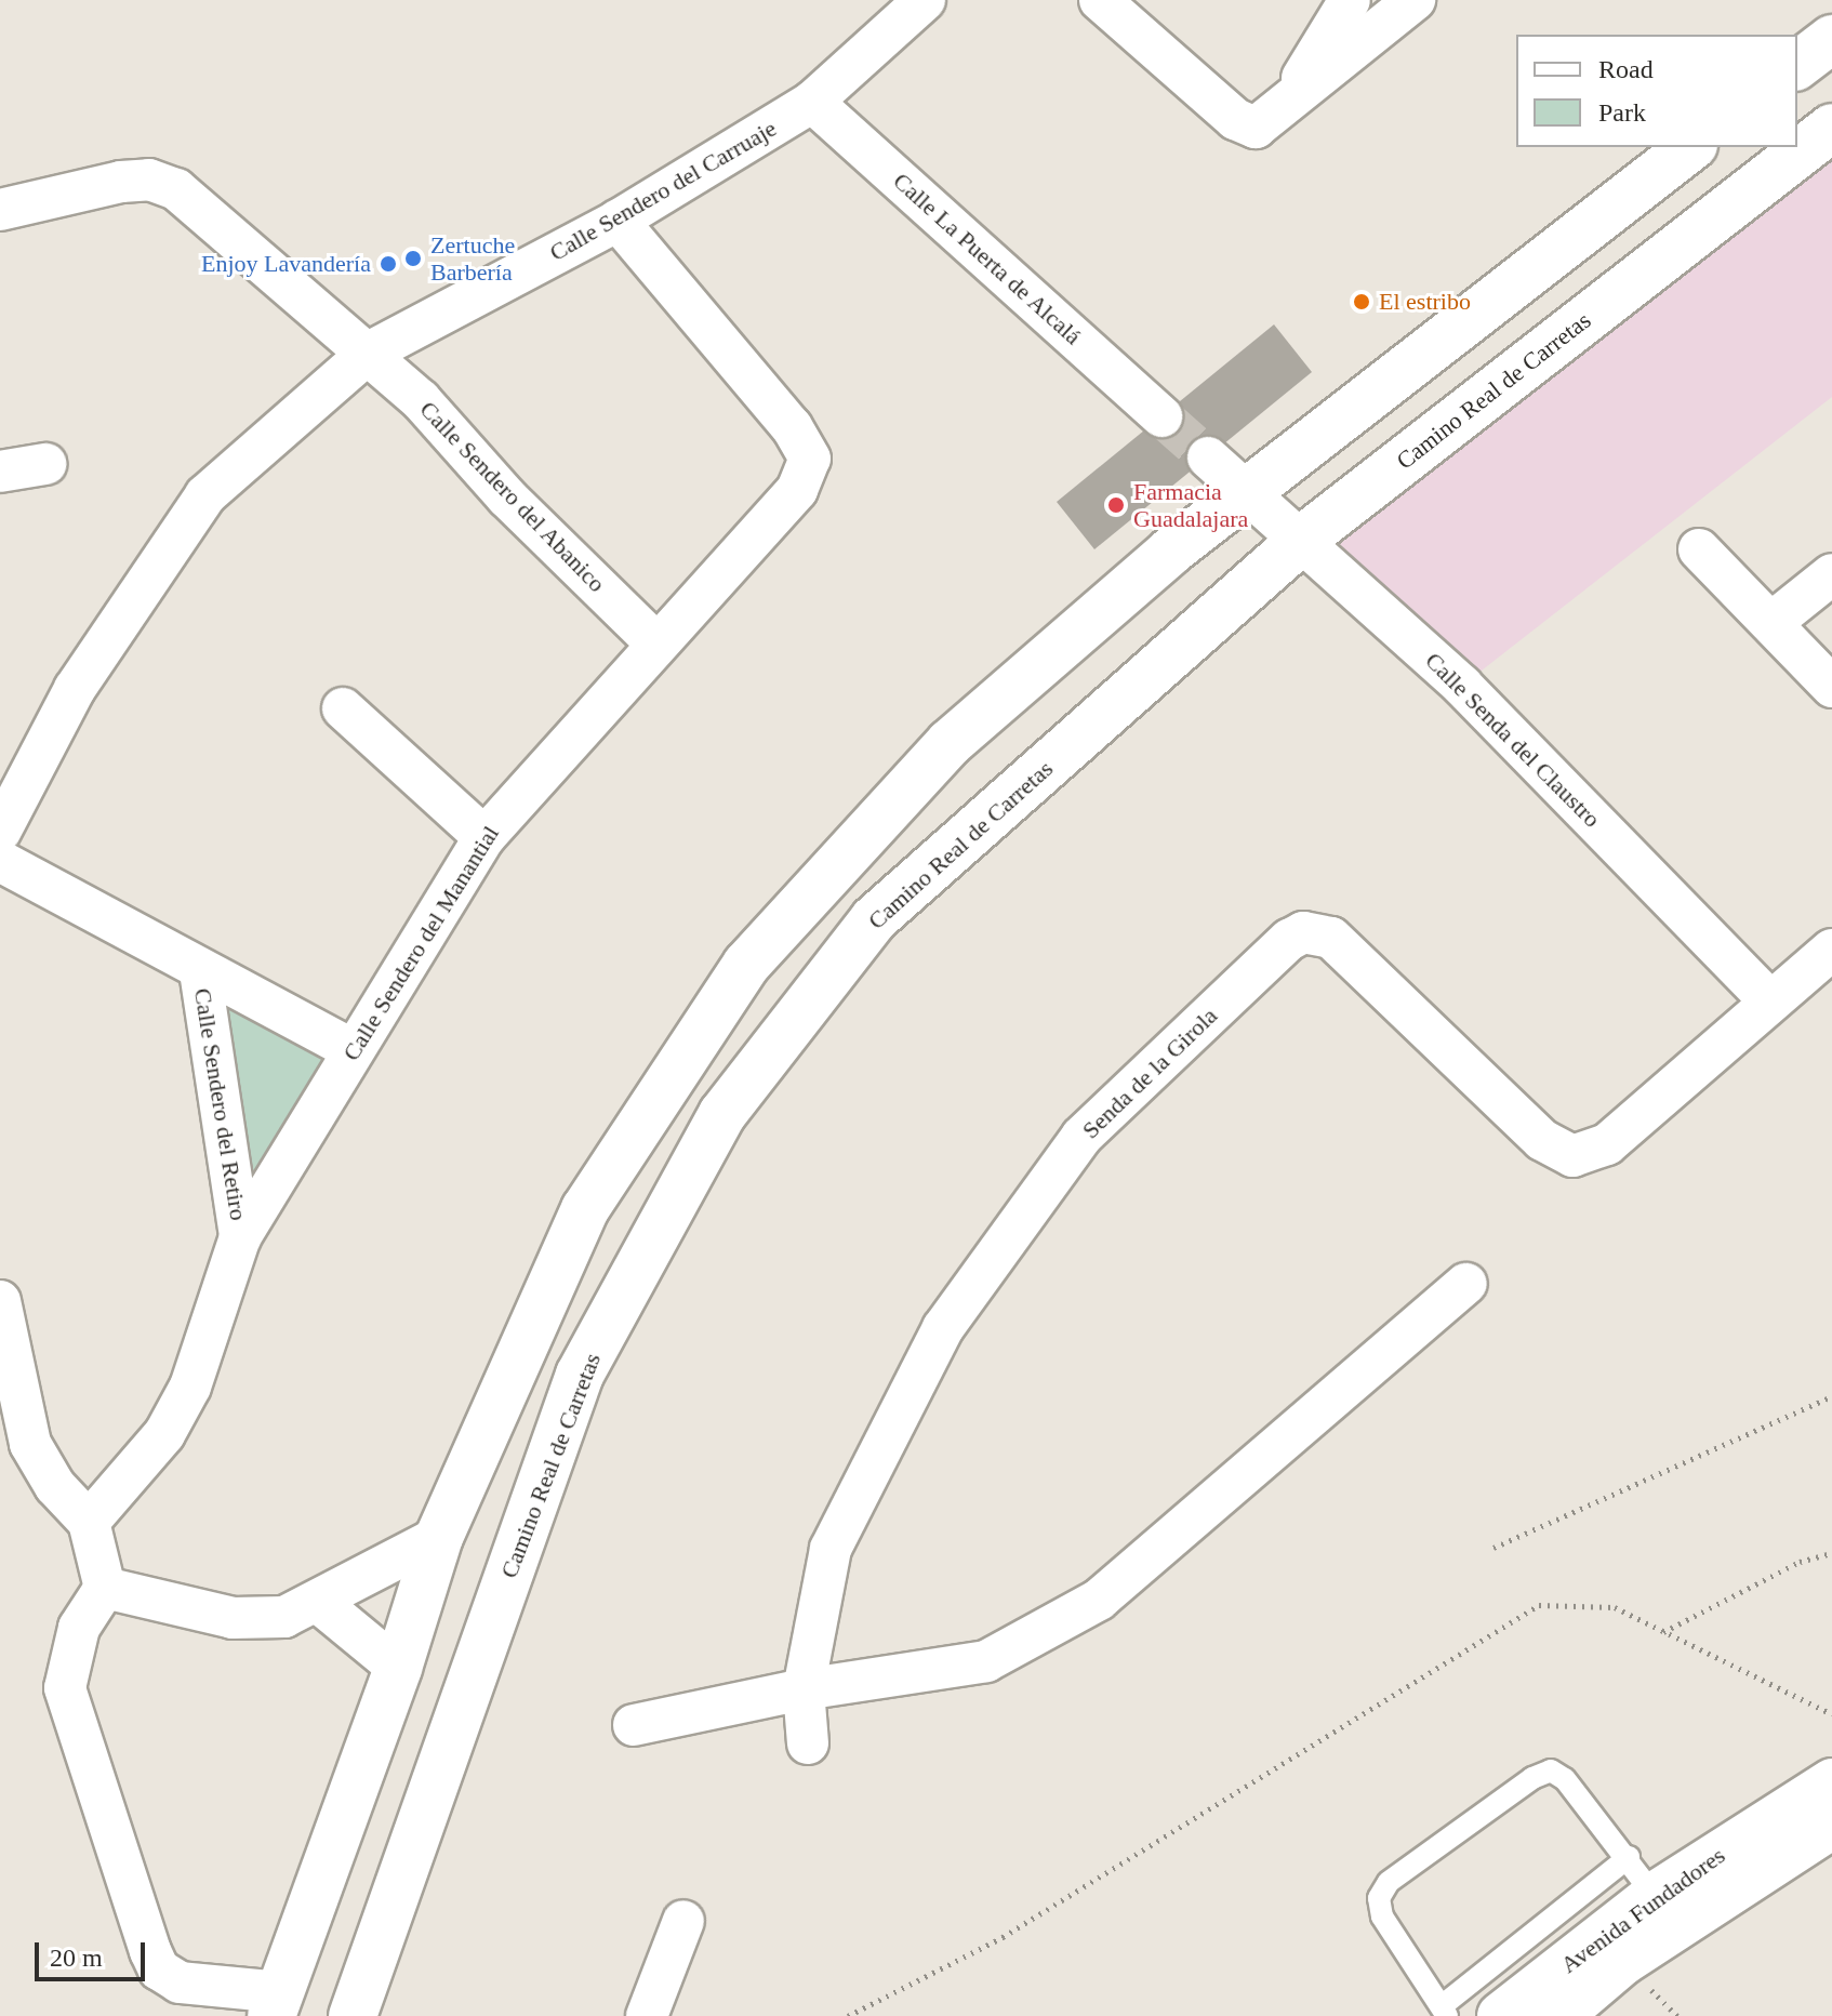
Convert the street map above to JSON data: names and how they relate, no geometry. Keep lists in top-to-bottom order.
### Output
{
  "streets": {
    "street": [
      "Calle Sendero del Carruaje",
      "Calle La Puerta de Alcalá",
      "Camino Real de Carretas",
      "Calle Sendero del Abanico",
      "Calle Senda del Claustro",
      "Calle Sendero del Manantial",
      "Senda de la Girola",
      "Calle Sendero del Retiro",
      "Avenida Fundadores"
    ]
  },
  "crossings": [
    ["Calle Sendero del Carruaje", "Calle La Puerta de Alcalá"],
    ["Calle Sendero del Carruaje", "Calle Sendero del Abanico"],
    ["Calle Sendero del Carruaje", "Calle Sendero del Manantial"],
    ["Camino Real de Carretas", "Calle Senda del Claustro"],
    ["Calle Sendero del Abanico", "Calle Sendero del Manantial"],
    ["Calle Senda del Claustro", "Senda de la Girola"],
    ["Calle Sendero del Manantial", "Calle Sendero del Retiro"]
  ],
  "places": [
    "Zertuche Barbería",
    "Enjoy Lavandería",
    "El estribo",
    "Farmacia Guadalajara"
  ],
  "legend": ["Road", "Park"],
  "scale_bar": "20 m"
}
